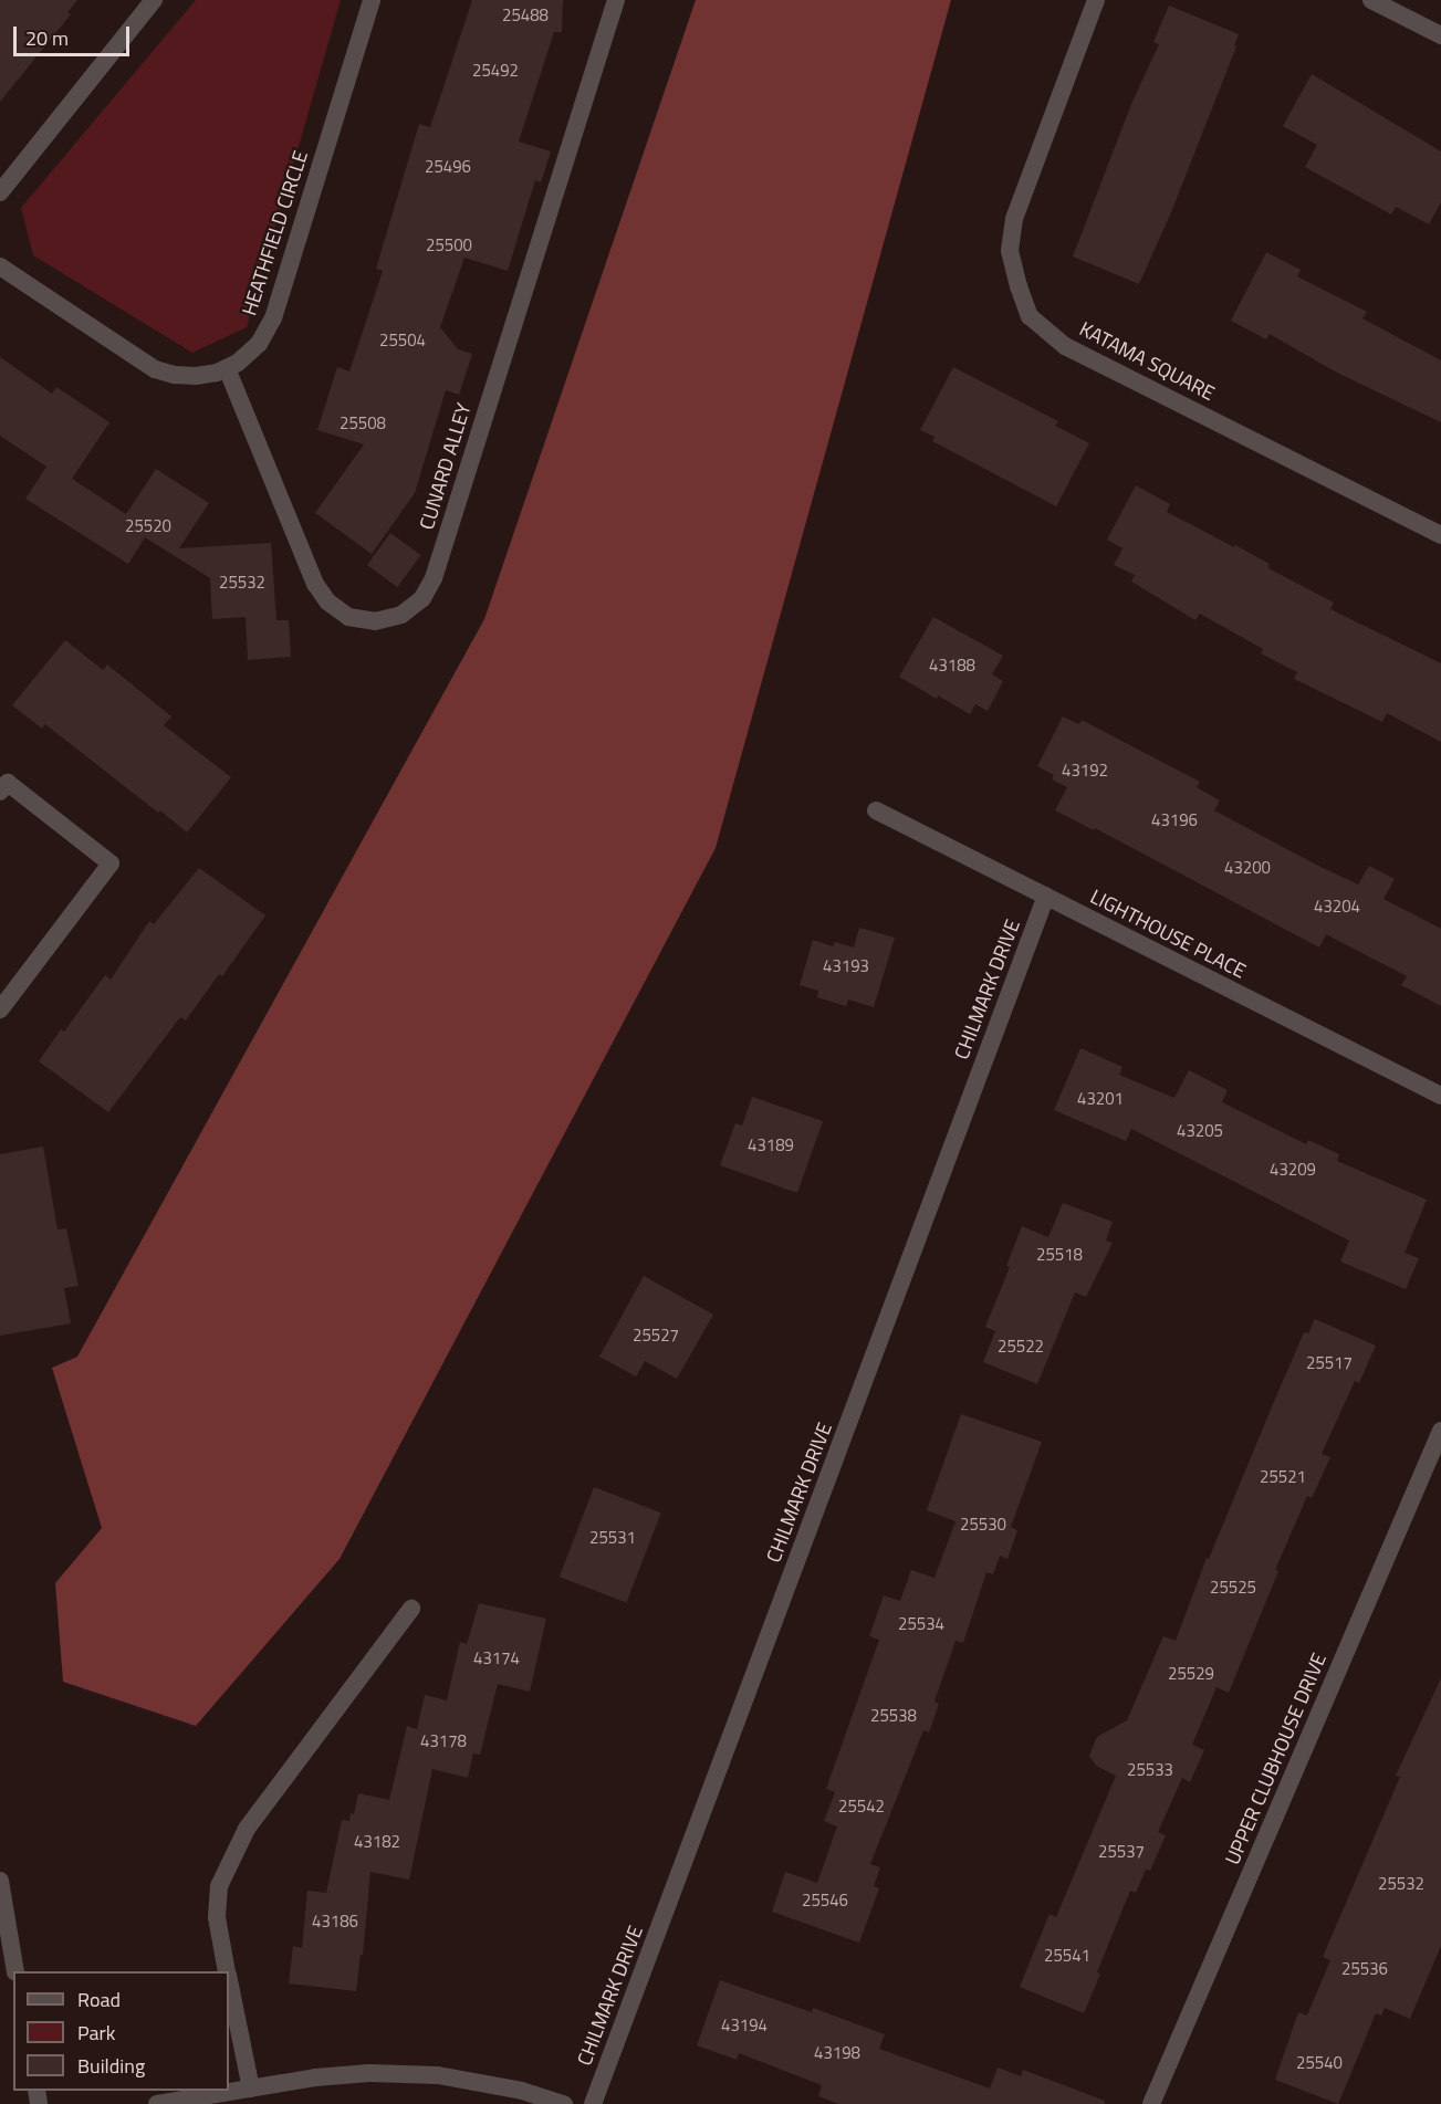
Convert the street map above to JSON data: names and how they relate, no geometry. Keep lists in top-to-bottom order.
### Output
{
  "streets": {
    "street": [
      "HEATHFIELD CIRCLE",
      "KATAMA SQUARE",
      "CUNARD ALLEY",
      "LIGHTHOUSE PLACE",
      "CHILMARK DRIVE",
      "UPPER CLUBHOUSE DRIVE"
    ]
  },
  "crossings": [
    ["HEATHFIELD CIRCLE", "CUNARD ALLEY"],
    ["LIGHTHOUSE PLACE", "CHILMARK DRIVE"]
  ],
  "house_numbers": [
    "25488",
    "25492",
    "25496",
    "25500",
    "25504",
    "25508",
    "25520",
    "25532",
    "43188",
    "43192",
    "43196",
    "43200",
    "43204",
    "43193",
    "43201",
    "43205",
    "43189",
    "43209",
    "25518",
    "25527",
    "25522",
    "25517",
    "25521",
    "25530",
    "25531",
    "25525",
    "25534",
    "43174",
    "25529",
    "25538",
    "43178",
    "25533",
    "25542",
    "43182",
    "25537",
    "25532",
    "25546",
    "43186",
    "25541",
    "25536",
    "43194",
    "43198",
    "25540"
  ],
  "legend": ["Road", "Park", "Building"],
  "scale_bar": "20 m"
}
